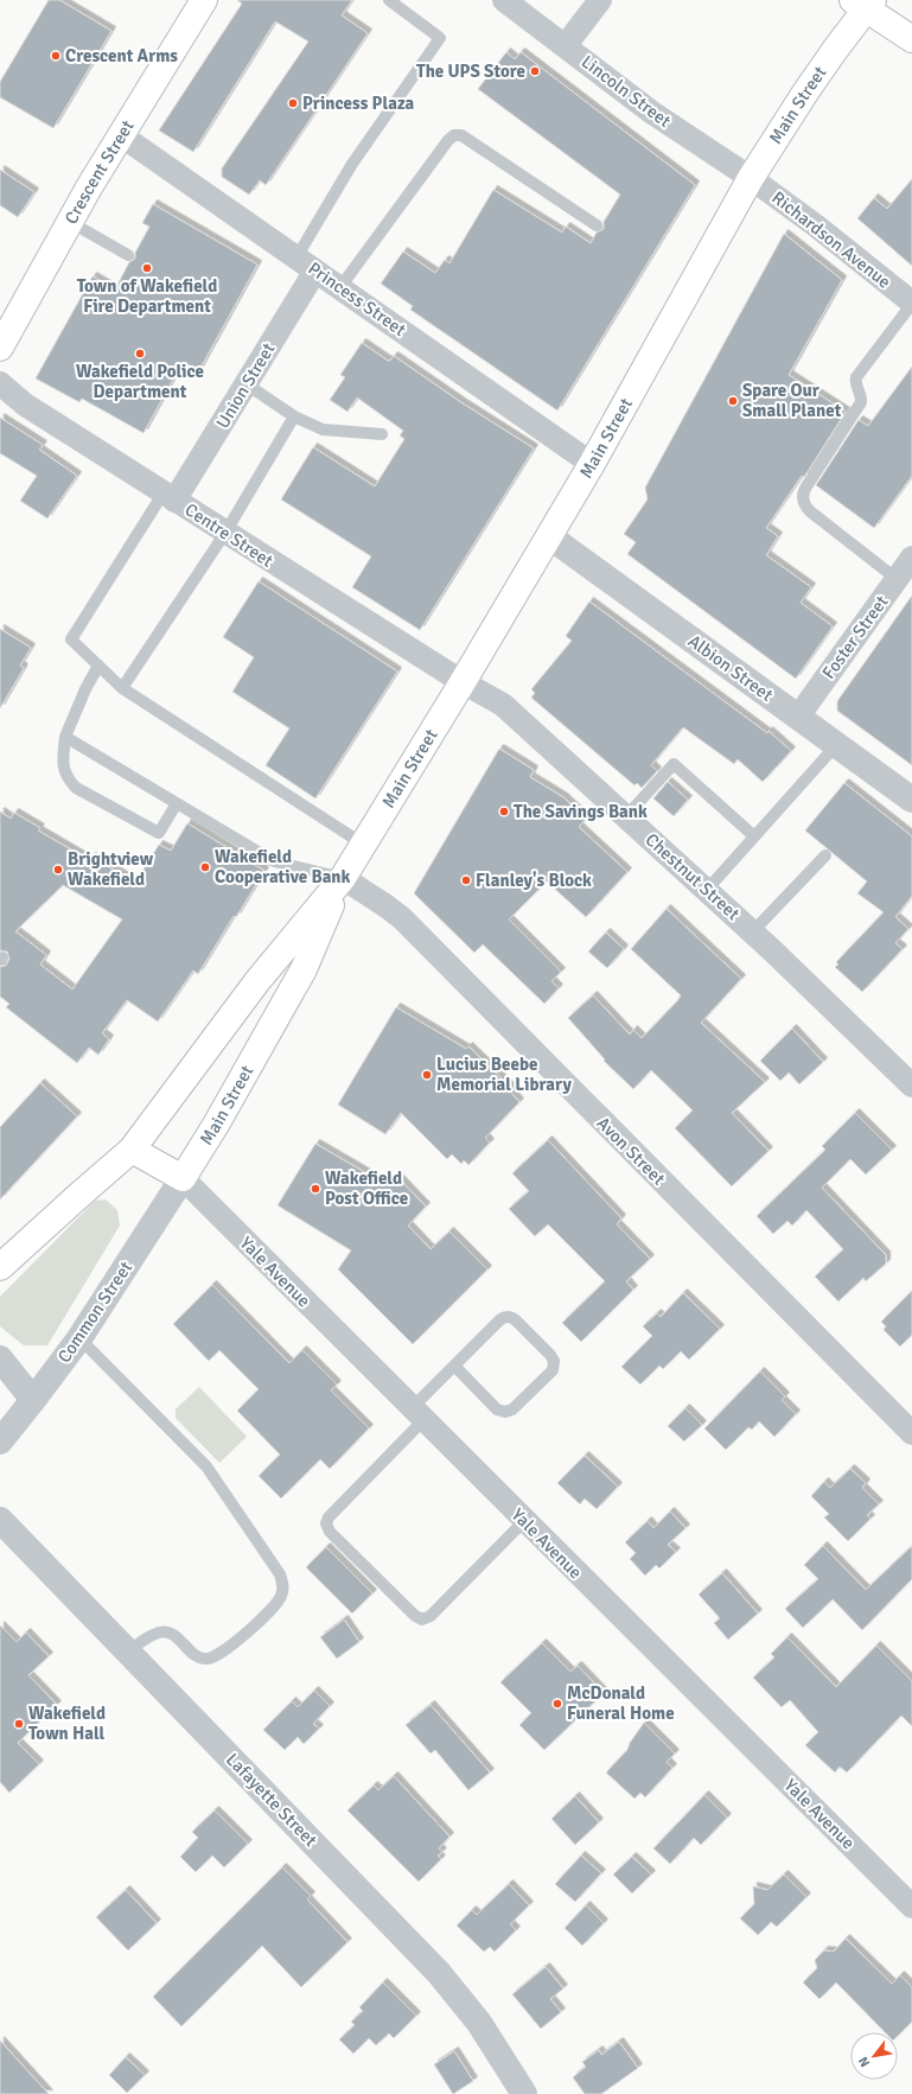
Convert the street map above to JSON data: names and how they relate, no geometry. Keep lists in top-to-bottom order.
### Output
{
  "streets": {
    "main road": ["Main Street", "Crescent Street"],
    "street": [
      "Lincoln Street",
      "Richardson Avenue",
      "Princess Street",
      "Union Street",
      "Centre Street",
      "Foster Street",
      "Albion Street",
      "Chestnut Street",
      "Avon Street",
      "Yale Avenue",
      "Common Street",
      "Lafayette Street"
    ]
  },
  "crossings": [
    ["Lincoln Street", "Main Street"],
    ["Lincoln Street", "Richardson Avenue"],
    ["Main Street", "Richardson Avenue"],
    ["Main Street", "Princess Street"],
    ["Main Street", "Centre Street"],
    ["Main Street", "Albion Street"],
    ["Main Street", "Chestnut Street"],
    ["Main Street", "Avon Street"],
    ["Main Street", "Yale Avenue"],
    ["Main Street", "Common Street"],
    ["Crescent Street", "Princess Street"],
    ["Princess Street", "Union Street"],
    ["Union Street", "Centre Street"],
    ["Centre Street", "Chestnut Street"],
    ["Foster Street", "Albion Street"],
    ["Yale Avenue", "Common Street"]
  ],
  "places": [
    "Crescent Arms",
    "The UPS Store",
    "Princess Plaza",
    "Town of Wakefield Fire Department",
    "Wakefield Police Department",
    "Spare Our Small Planet",
    "The Savings Bank",
    "Wakefield Cooperative Bank",
    "Brightview Wakefield",
    "Flanley's Block",
    "Lucius Beebe Memorial Library",
    "Wakefield Post Office",
    "McDonald Funeral Home",
    "Wakefield Town Hall"
  ],
  "north": "bottom left"
}
